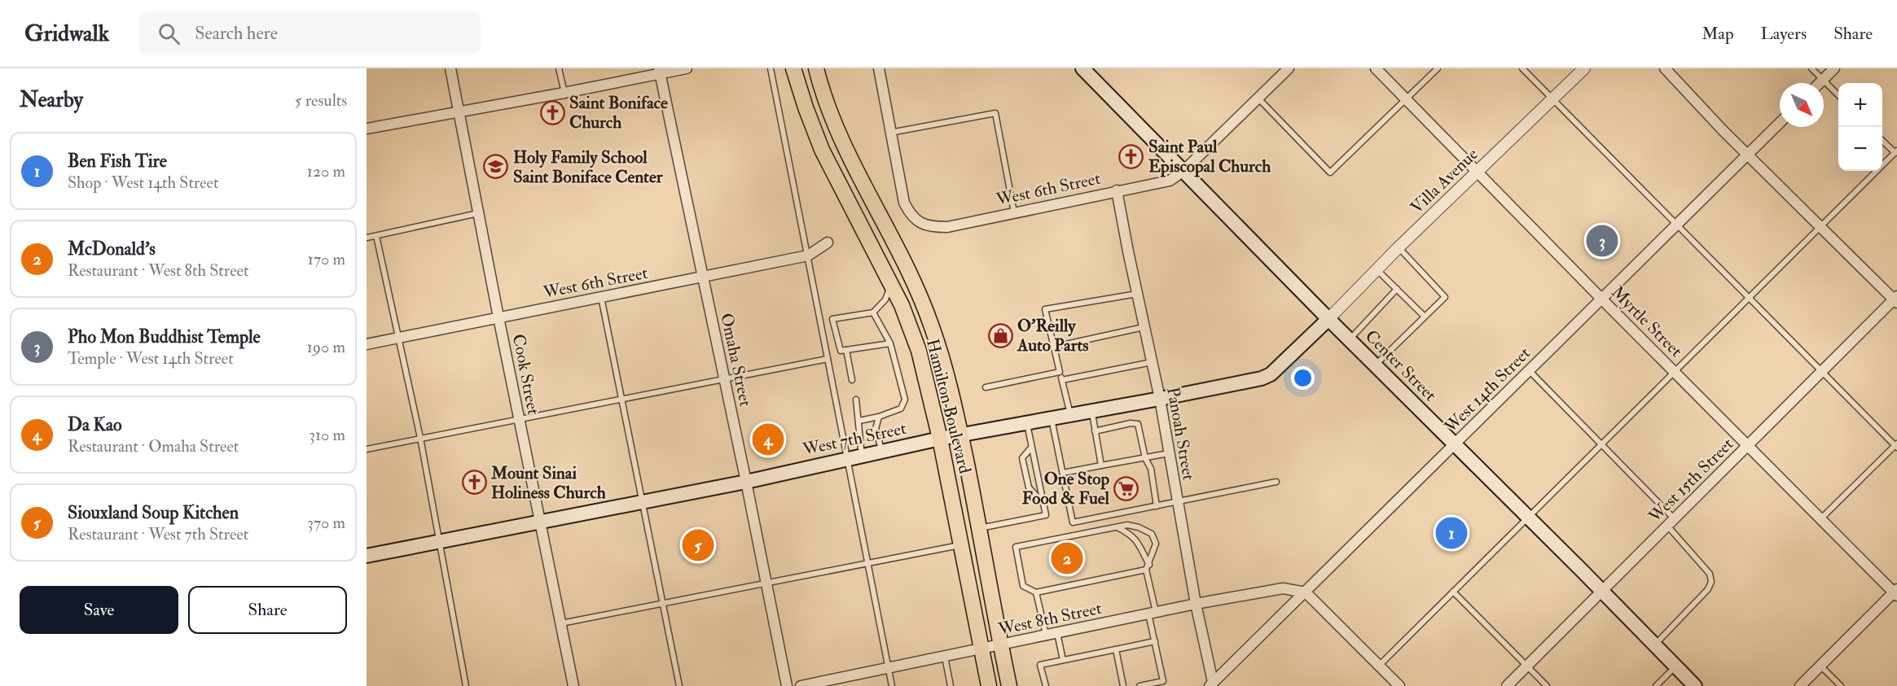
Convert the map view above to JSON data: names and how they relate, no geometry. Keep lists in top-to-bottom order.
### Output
{
  "streets": {
    "main road": ["Center Street", "Hamilton Boulevard", "West 7th Street"],
    "street": [
      "Villa Avenue",
      "West 6th Street",
      "Myrtle Street",
      "Omaha Street",
      "Cook Street",
      "West 14th Street",
      "Panoah Street",
      "West 15th Street",
      "West 8th Street"
    ]
  },
  "crossings": [
    ["Villa Avenue", "Myrtle Street"],
    ["Villa Avenue", "Center Street"],
    ["Villa Avenue", "West 7th Street"],
    ["West 6th Street", "Omaha Street"],
    ["West 6th Street", "Center Street"],
    ["West 6th Street", "Cook Street"],
    ["West 6th Street", "Panoah Street"],
    ["Myrtle Street", "West 14th Street"],
    ["Myrtle Street", "West 15th Street"],
    ["Omaha Street", "West 7th Street"],
    ["Center Street", "West 14th Street"],
    ["Center Street", "West 7th Street"],
    ["Center Street", "West 15th Street"],
    ["Cook Street", "West 7th Street"],
    ["West 14th Street", "Panoah Street"],
    ["West 14th Street", "West 8th Street"],
    ["Hamilton Boulevard", "West 7th Street"],
    ["Hamilton Boulevard", "West 8th Street"],
    ["Panoah Street", "West 7th Street"],
    ["Panoah Street", "West 8th Street"]
  ],
  "places": {
    "church": ["Saint Boniface Church", "Saint Paul Episcopal Church", "Mount Sinai Holiness Church"],
    "school or university": ["Holy Family School Saint Boniface Center"],
    "shop": ["O'Reilly Auto Parts"],
    "supermarket": ["One Stop Food & Fuel"]
  },
  "north": "bottom right",
  "page": {
    "header": "Gridwalk",
    "search": "Search here",
    "nav": ["Map", "Layers", "Share"],
    "heading": ["Nearby", "5 results"],
    "map_buttons": ["+", "−"],
    "list": [
      {
        "mark": "1",
        "name": "Ben Fish Tire",
        "note": "Shop · West 14th Street",
        "value": "120 m"
      },
      {
        "mark": "2",
        "name": "McDonald's",
        "note": "Restaurant · West 8th Street",
        "value": "170 m"
      },
      {
        "mark": "3",
        "name": "Pho Mon Buddhist Temple",
        "note": "Temple · West 14th Street",
        "value": "190 m"
      },
      {
        "mark": "4",
        "name": "Da Kao",
        "note": "Restaurant · Omaha Street",
        "value": "310 m"
      },
      {
        "mark": "5",
        "name": "Siouxland Soup Kitchen",
        "note": "Restaurant · West 7th Street",
        "value": "370 m"
      }
    ],
    "pins": [
      "3",
      "4",
      "1",
      "5",
      "2"
    ],
    "buttons": ["Save", "Share"]
  }
}
